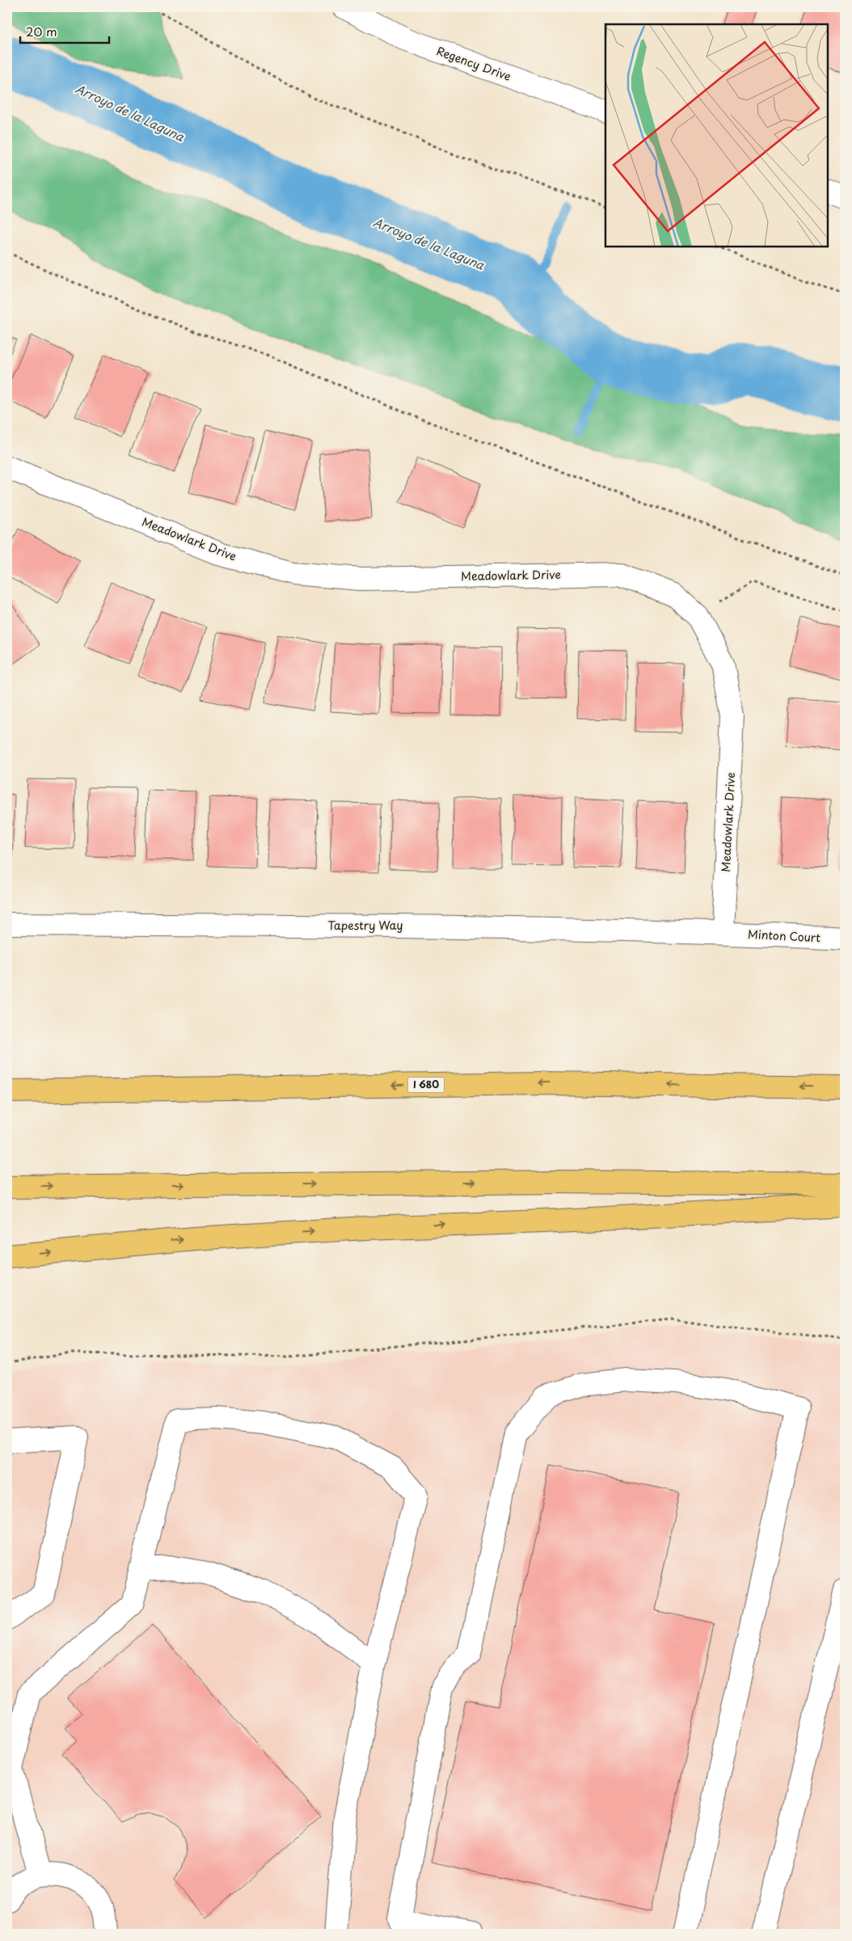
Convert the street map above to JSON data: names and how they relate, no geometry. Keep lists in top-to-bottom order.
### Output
{
  "streets": {
    "highway": ["I 680"],
    "street": [
      "Regency Drive",
      "Meadowlark Drive",
      "Tapestry Way",
      "Minton Court"
    ]
  },
  "crossings": [
    ["Meadowlark Drive", "Tapestry Way"],
    ["Meadowlark Drive", "Minton Court"],
    ["Tapestry Way", "Minton Court"]
  ],
  "water": ["Arroyo de la Laguna"],
  "scale_bar": "20 m"
}
